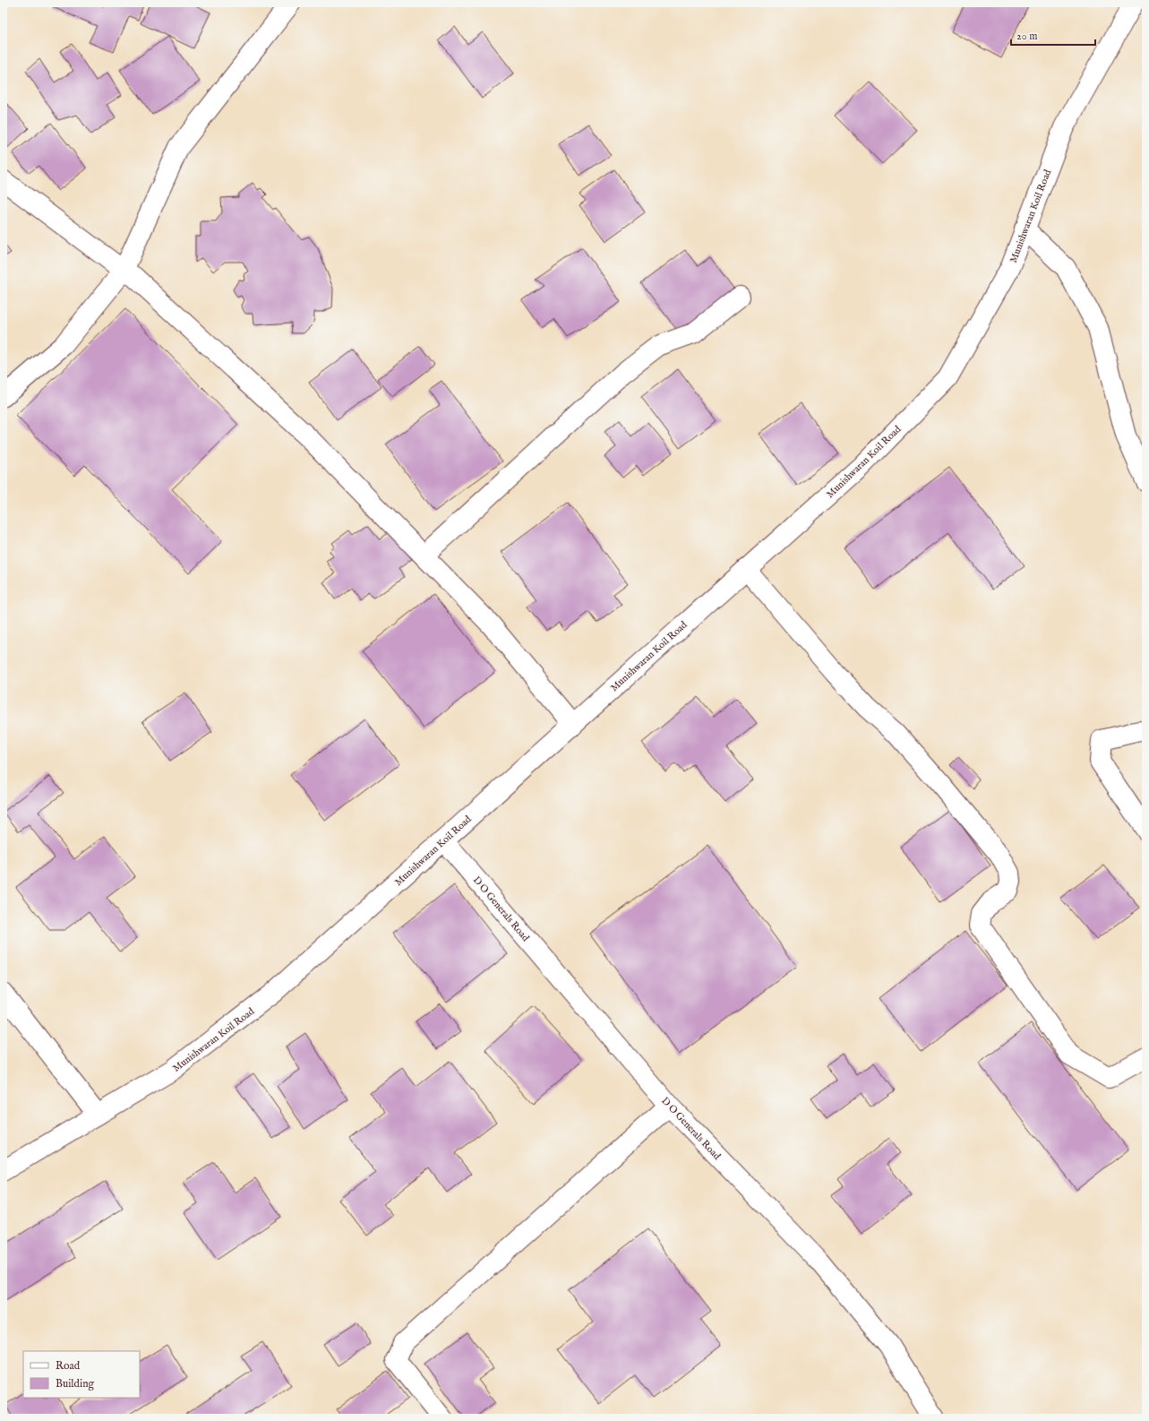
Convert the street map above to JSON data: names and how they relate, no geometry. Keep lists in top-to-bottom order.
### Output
{
  "streets": {
    "street": ["Munishwaran Koil Road", "D O Generals Road"]
  },
  "crossings": [
    ["Munishwaran Koil Road", "D O Generals Road"]
  ],
  "legend": ["Road", "Building"],
  "scale_bar": "20 m"
}
